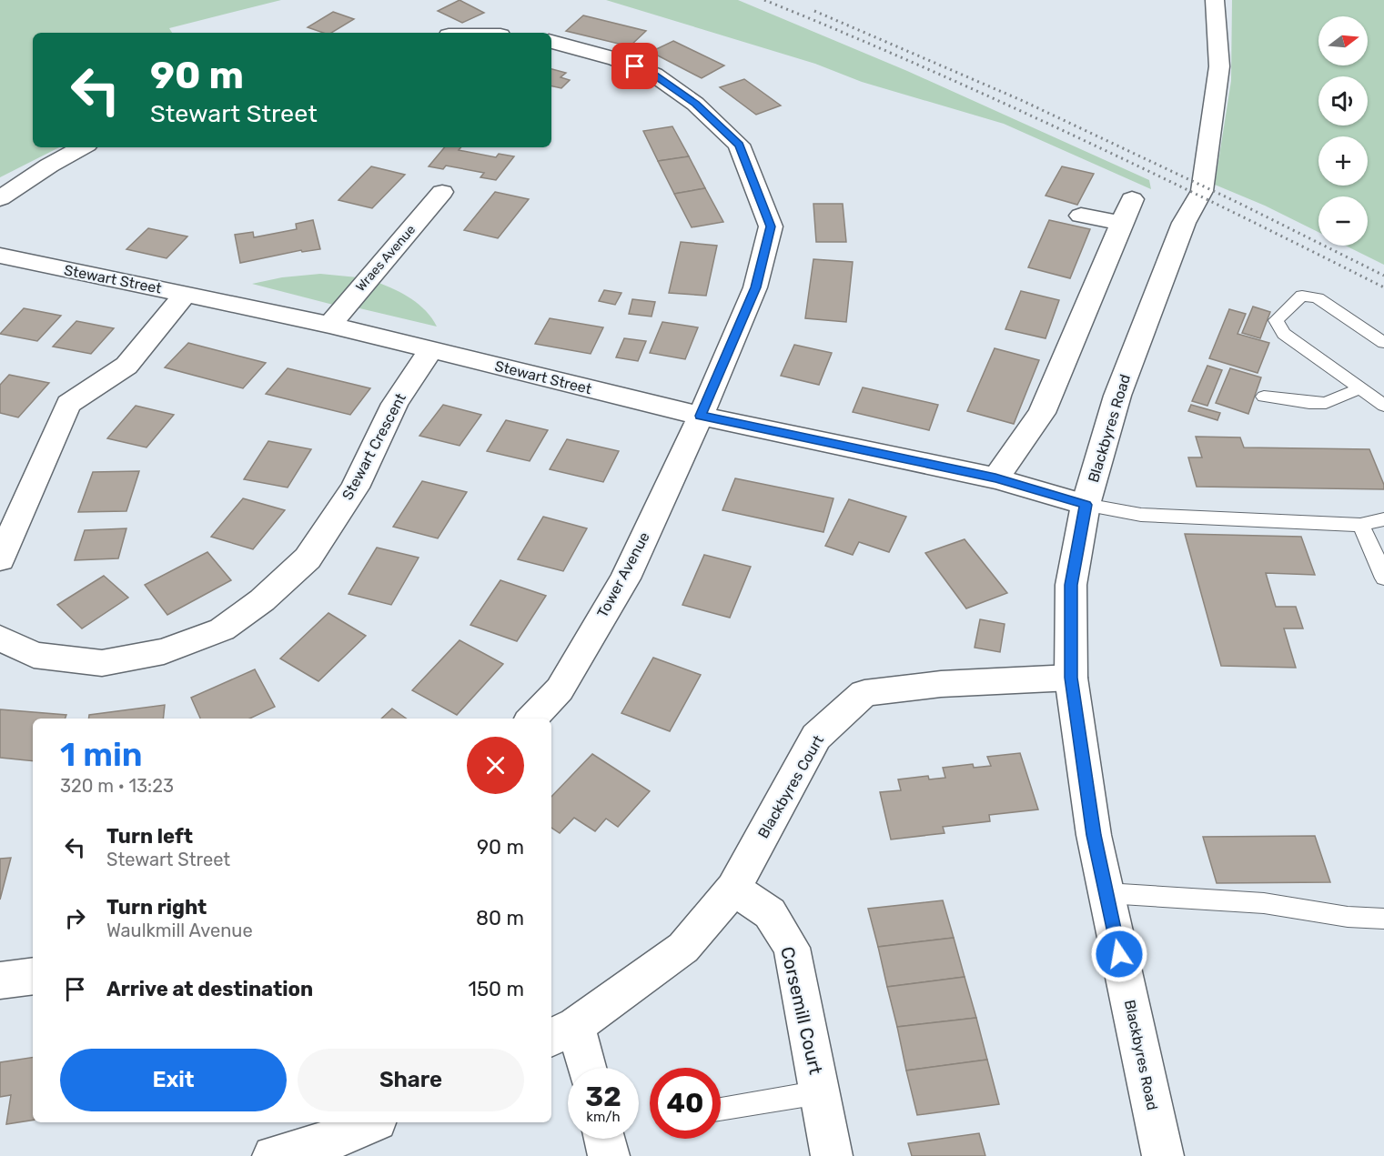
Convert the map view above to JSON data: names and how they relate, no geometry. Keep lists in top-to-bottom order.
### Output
{
  "streets": {
    "street": [
      "Wraes Avenue",
      "Stewart Street",
      "Blackbyres Road",
      "Stewart Crescent",
      "Tower Avenue",
      "Blackbyres Court",
      "Corsemill Court"
    ]
  },
  "crossings": [
    ["Wraes Avenue", "Stewart Street"],
    ["Stewart Street", "Blackbyres Road"],
    ["Stewart Street", "Stewart Crescent"],
    ["Stewart Street", "Tower Avenue"],
    ["Blackbyres Road", "Blackbyres Court"],
    ["Blackbyres Court", "Corsemill Court"]
  ],
  "north": "right",
  "page": {
    "map_buttons": ["+", "−"],
    "turn": ["90 m", "Stewart Street"],
    "heading": ["1 min", "320 m · 13:23"],
    "list": [
      {
        "name": "Turn left",
        "note": "Stewart Street",
        "value": "90 m"
      },
      {
        "name": "Turn right",
        "note": "Waulkmill Avenue",
        "value": "80 m"
      },
      {
        "name": "Arrive at destination",
        "value": "150 m"
      }
    ],
    "buttons": ["Exit", "Share"],
    "speed": "32 km/h",
    "limit": "40"
  }
}
